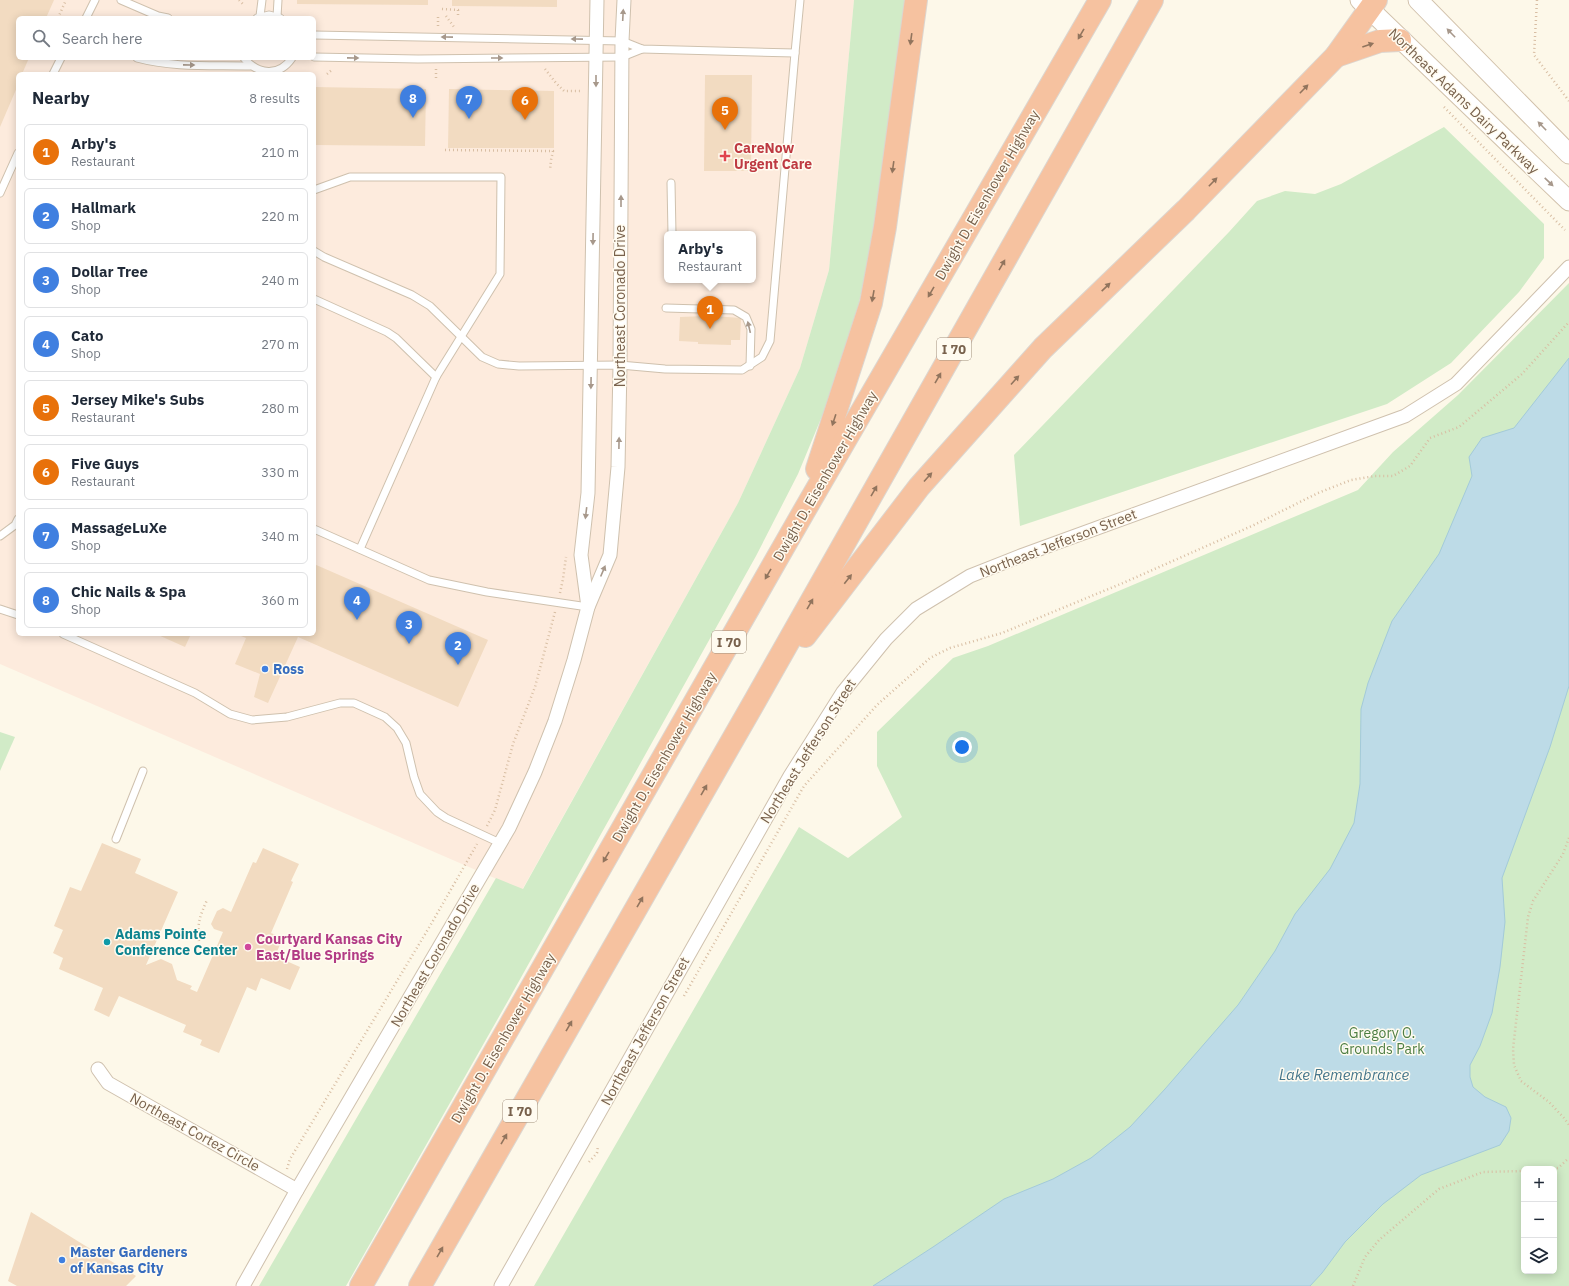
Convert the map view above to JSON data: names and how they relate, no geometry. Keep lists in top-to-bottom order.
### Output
{
  "streets": {
    "highway": ["Dwight D. Eisenhower Highway", "I 70"],
    "main road": ["Northeast Adams Dairy Parkway"],
    "street": ["Northeast Coronado Drive", "Northeast Jefferson Street", "Northeast Cortez Circle"]
  },
  "crossings": [
    ["Northeast Coronado Drive", "Northeast Cortez Circle"]
  ],
  "water": ["Lake Remembrance"],
  "parks": ["Gregory O. Grounds Park"],
  "places": {
    "health": ["CareNow Urgent Care"],
    "other": [
      "Ross",
      "Adams Pointe Conference Center",
      "Courtyard Kansas City East/Blue Springs",
      "Master Gardeners of Kansas City"
    ]
  },
  "page": {
    "search": "Search here",
    "heading": ["Nearby", "8 results"],
    "pins": [
      "8",
      "7",
      "6",
      "5",
      "1",
      "4",
      "3",
      "2"
    ],
    "list": [
      {
        "mark": "1",
        "name": "Arby's",
        "note": "Restaurant",
        "value": "210 m"
      },
      {
        "mark": "2",
        "name": "Hallmark",
        "note": "Shop",
        "value": "220 m"
      },
      {
        "mark": "3",
        "name": "Dollar Tree",
        "note": "Shop",
        "value": "240 m"
      },
      {
        "mark": "4",
        "name": "Cato",
        "note": "Shop",
        "value": "270 m"
      },
      {
        "mark": "5",
        "name": "Jersey Mike's Subs",
        "note": "Restaurant",
        "value": "280 m"
      },
      {
        "mark": "6",
        "name": "Five Guys",
        "note": "Restaurant",
        "value": "330 m"
      },
      {
        "mark": "7",
        "name": "MassageLuXe",
        "note": "Shop",
        "value": "340 m"
      },
      {
        "mark": "8",
        "name": "Chic Nails & Spa",
        "note": "Shop",
        "value": "360 m"
      }
    ],
    "popup": ["Arby's", "Restaurant"],
    "map_buttons": ["+", "−"]
  }
}
